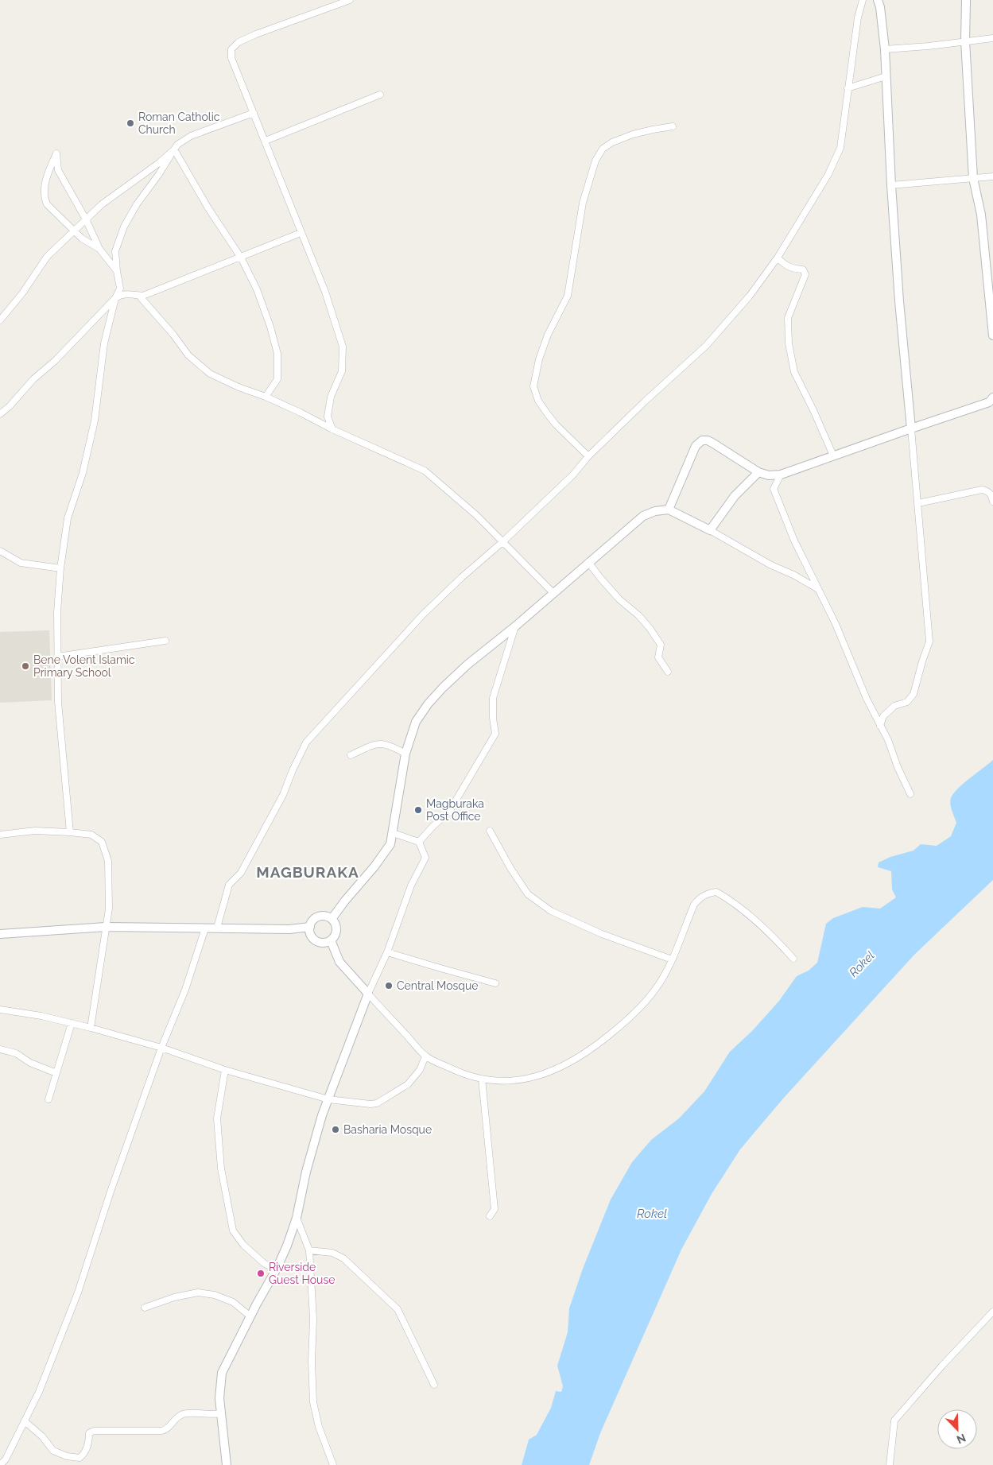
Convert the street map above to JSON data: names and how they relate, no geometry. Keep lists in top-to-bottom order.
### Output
{
  "districts": ["MAGBURAKA"],
  "water": ["Rokel"],
  "places": [
    "Roman Catholic Church",
    "Bene Volent Islamic Primary School",
    "Magburaka Post Office",
    "Central Mosque",
    "Basharia Mosque",
    "Riverside Guest House"
  ],
  "north": "bottom right"
}
